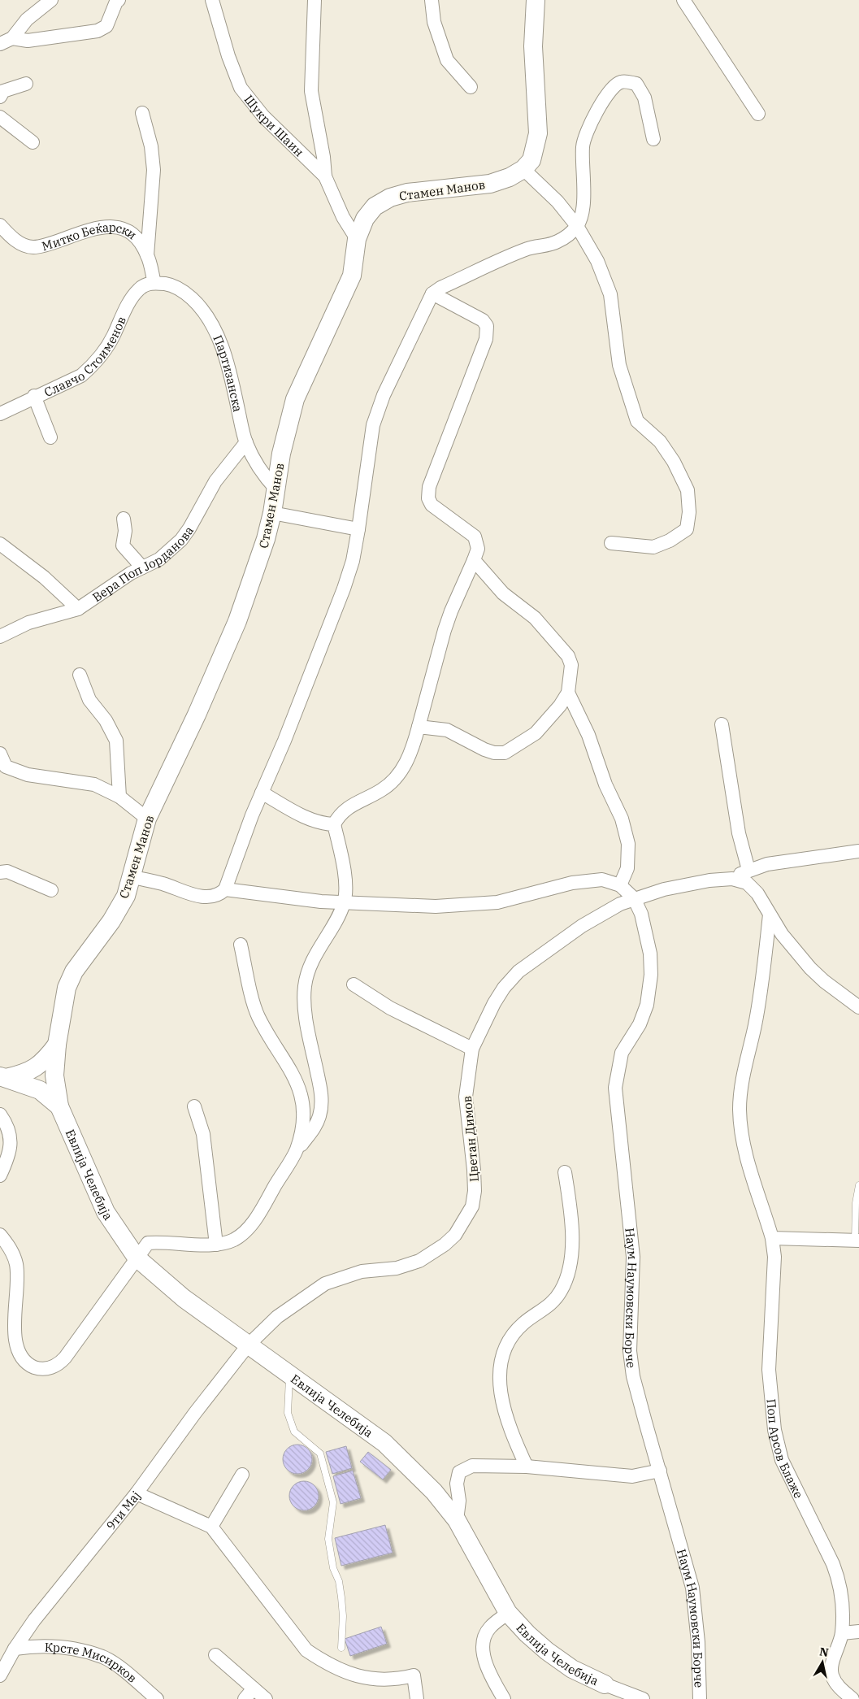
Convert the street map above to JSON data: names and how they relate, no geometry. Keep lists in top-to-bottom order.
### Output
{
  "streets": {
    "street": [
      "Шукри Шаин",
      "Стамен Манов",
      "Митко Беќарски",
      "Славчо Стоименов",
      "Партизанска",
      "Вера Поп Јорданова",
      "Цветан Димов",
      "Евлија Челебија",
      "Наум Наумовски Борче",
      "Поп Арсов Блаже",
      "9ти Мај",
      "Крсте Мисирков"
    ]
  },
  "crossings": [
    ["Шукри Шаин", "Стамен Манов"],
    ["Стамен Манов", "Партизанска"],
    ["Стамен Манов", "Евлија Челебија"],
    ["Митко Беќарски", "Славчо Стоименов"],
    ["Митко Беќарски", "Партизанска"],
    ["Славчо Стоименов", "Партизанска"],
    ["Партизанска", "Вера Поп Јорданова"],
    ["Цветан Димов", "Евлија Челебија"],
    ["Цветан Димов", "Наум Наумовски Борче"],
    ["Цветан Димов", "9ти Мај"],
    ["Евлија Челебија", "9ти Мај"],
    ["9ти Мај", "Крсте Мисирков"]
  ],
  "north": "top"
}
